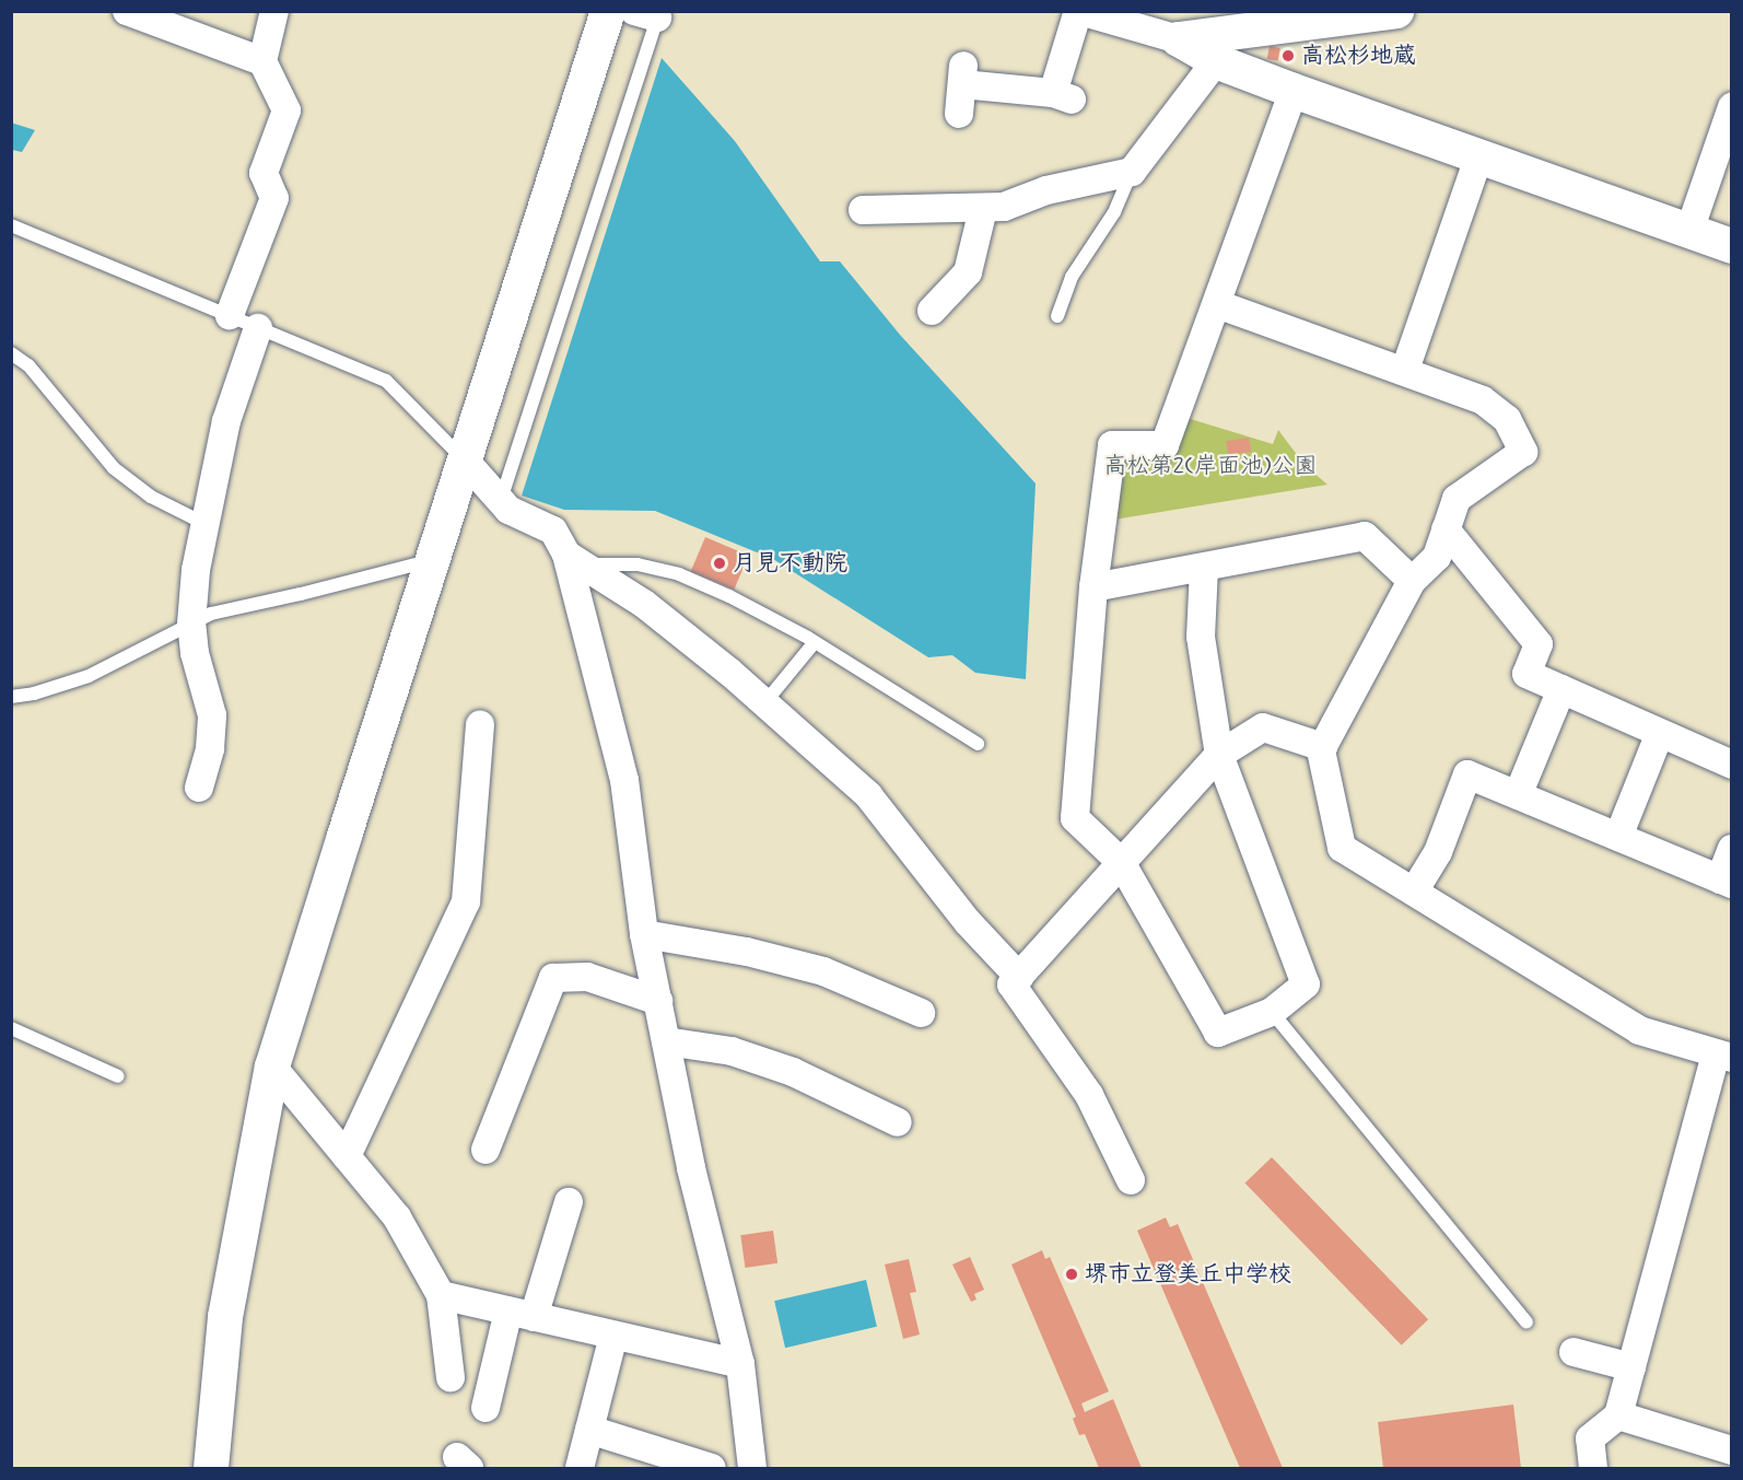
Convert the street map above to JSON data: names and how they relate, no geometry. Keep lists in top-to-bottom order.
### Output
{
  "parks": ["高松第2(岸面池)公園"],
  "places": ["高松杉地蔵", "月見不動院", "堺市立登美丘中学校"]
}
